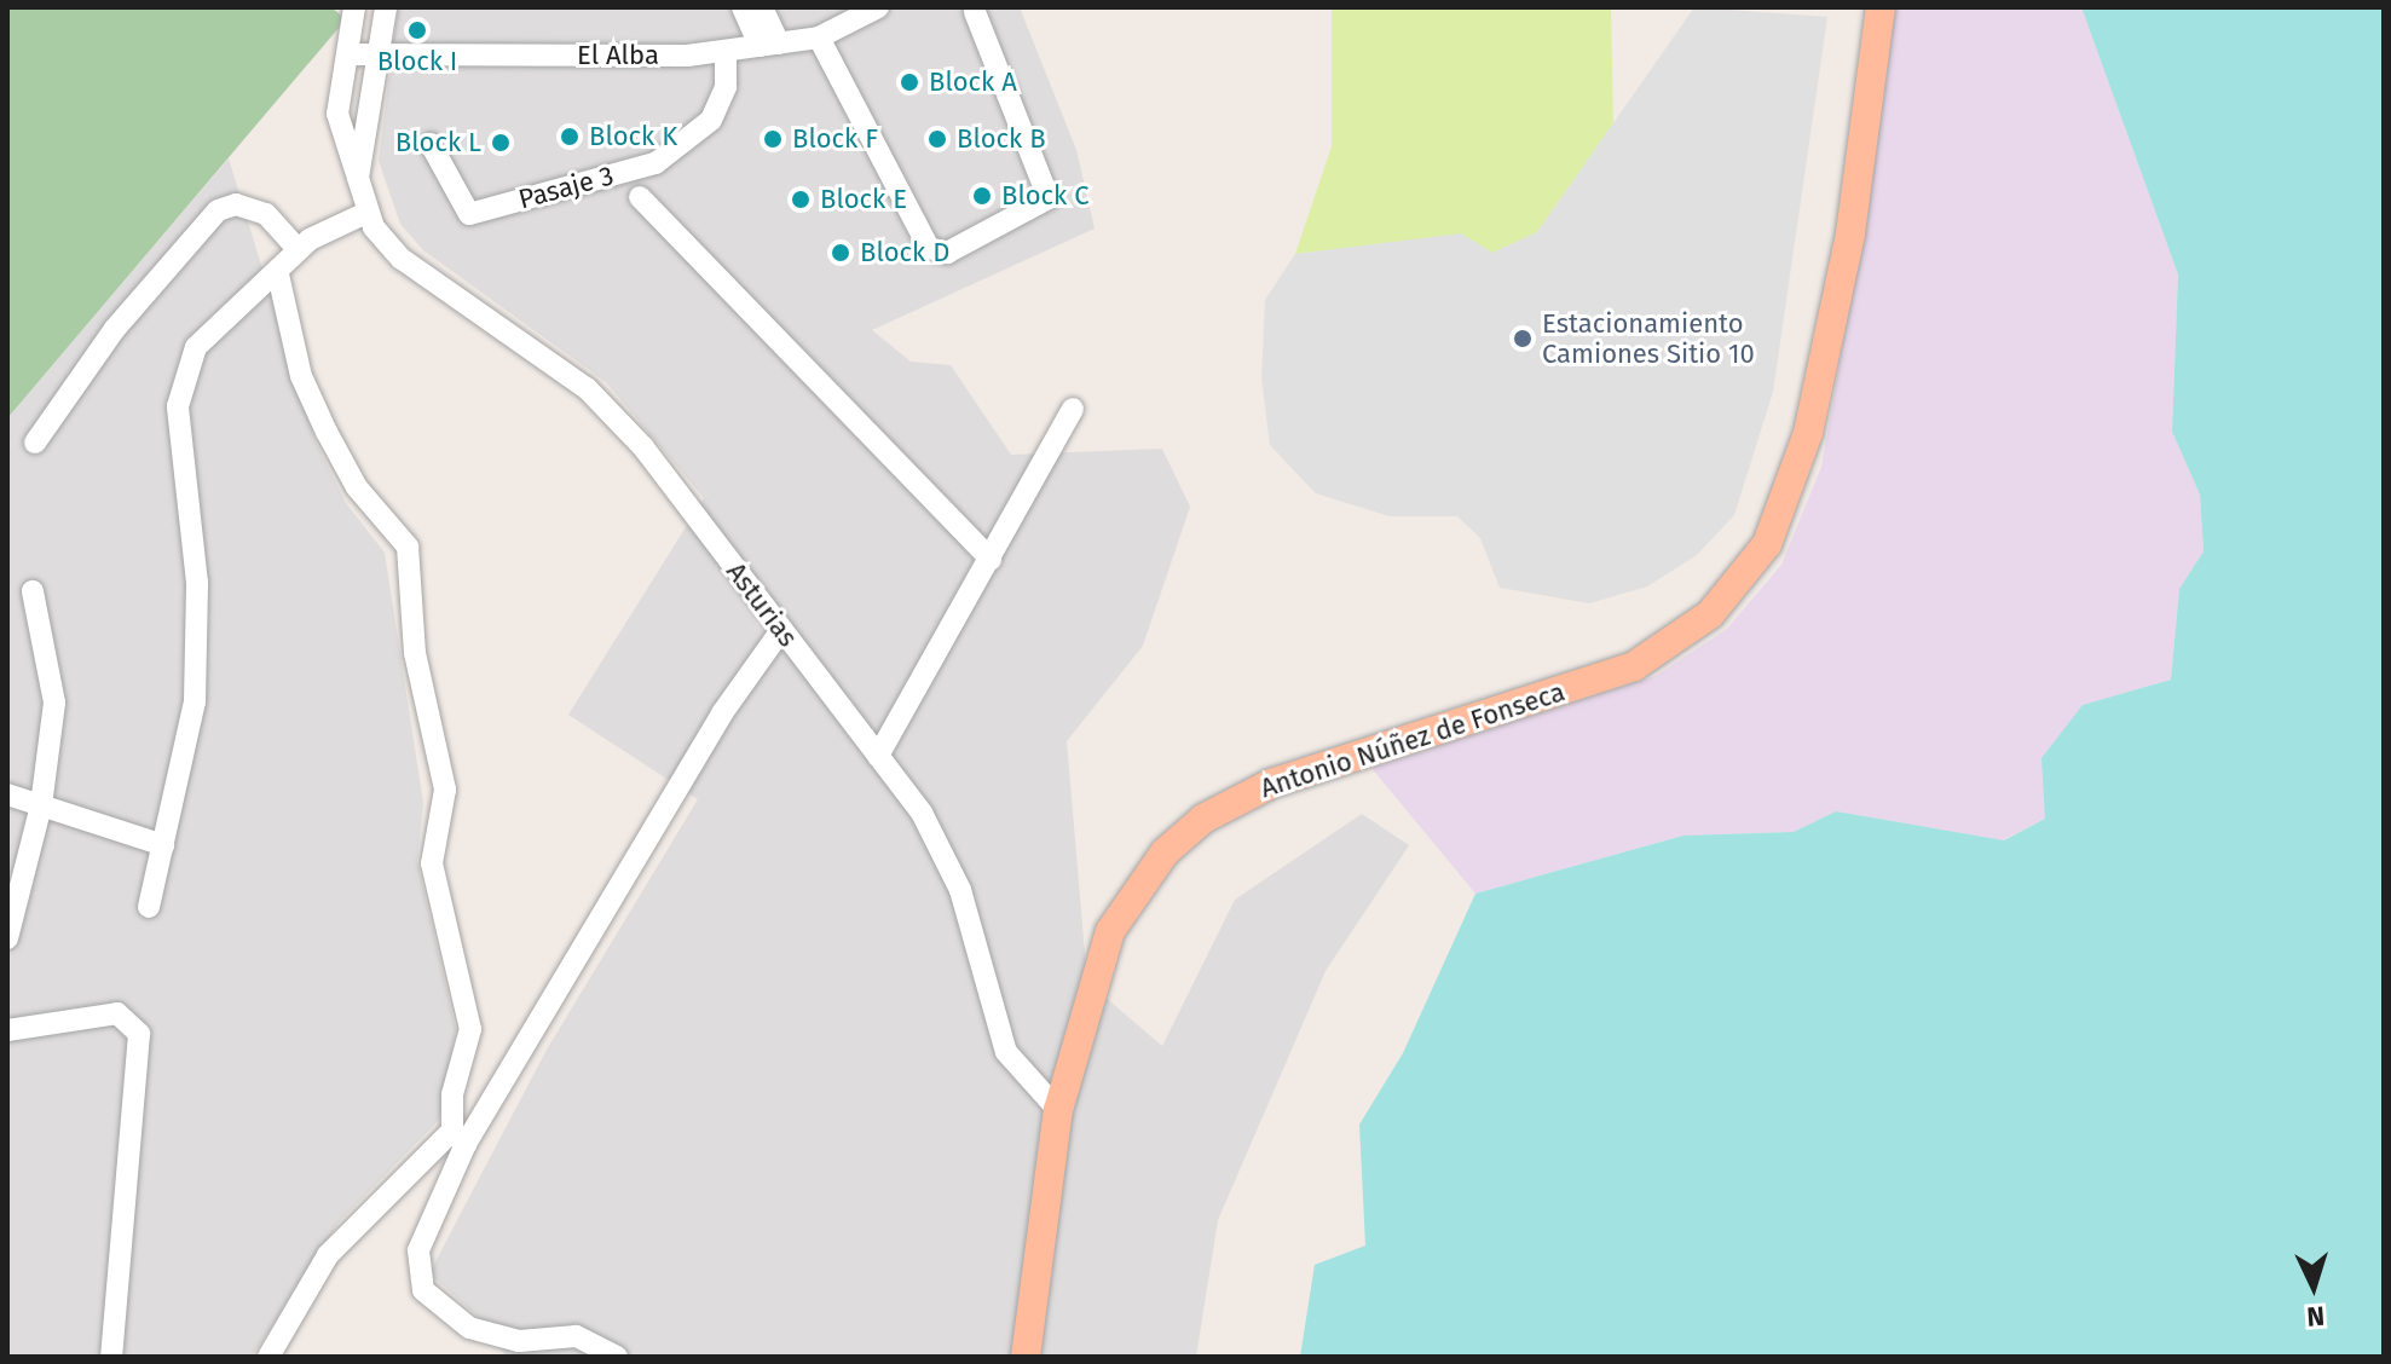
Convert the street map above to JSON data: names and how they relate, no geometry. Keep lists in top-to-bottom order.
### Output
{
  "streets": {
    "main road": ["Antonio Núñez de Fonseca"],
    "street": ["El Alba", "Pasaje 3", "Asturias"]
  },
  "crossings": [
    ["El Alba", "Pasaje 3"],
    ["El Alba", "Asturias"],
    ["Asturias", "Antonio Núñez de Fonseca"]
  ],
  "places": [
    "Block I",
    "Block A",
    "Block K",
    "Block F",
    "Block B",
    "Block L",
    "Block C",
    "Block E",
    "Block D",
    "Estacionamiento Camiones Sitio 10"
  ],
  "north": "bottom"
}
